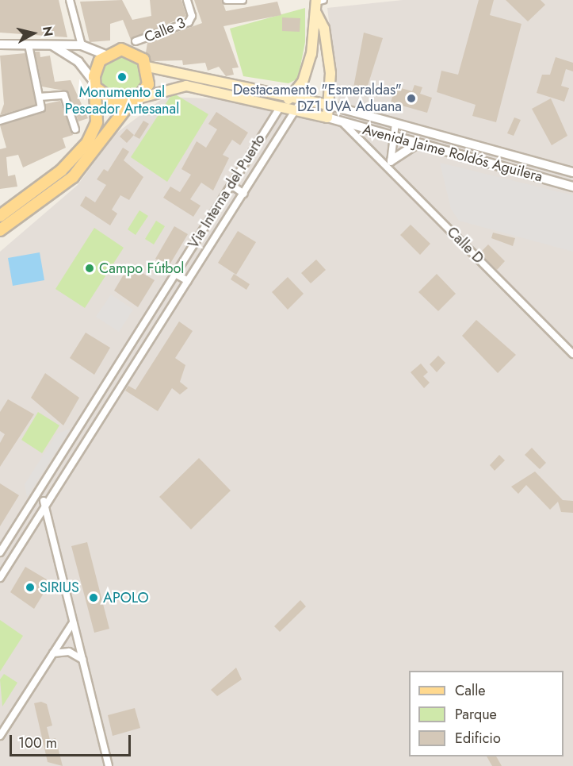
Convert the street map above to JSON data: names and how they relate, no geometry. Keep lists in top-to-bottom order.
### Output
{
  "streets": {
    "main road": ["Avenida Jaime Roldós Aguilera", "Via Interna del Puerto"],
    "street": ["Calle 3", "Calle D"]
  },
  "crossings": [
    ["Avenida Jaime Roldós Aguilera", "Via Interna del Puerto"],
    ["Avenida Jaime Roldós Aguilera", "Calle D"]
  ],
  "places": [
    "Monumento al Pescador Artesanal",
    "Destacamento \"Esmeraldas\" DZ1 UVA Aduana",
    "Campo Fútbol",
    "SIRIUS",
    "APOLO"
  ],
  "legend": ["Calle", "Parque", "Edificio"],
  "scale_bar": "100 m",
  "north": "right"
}
